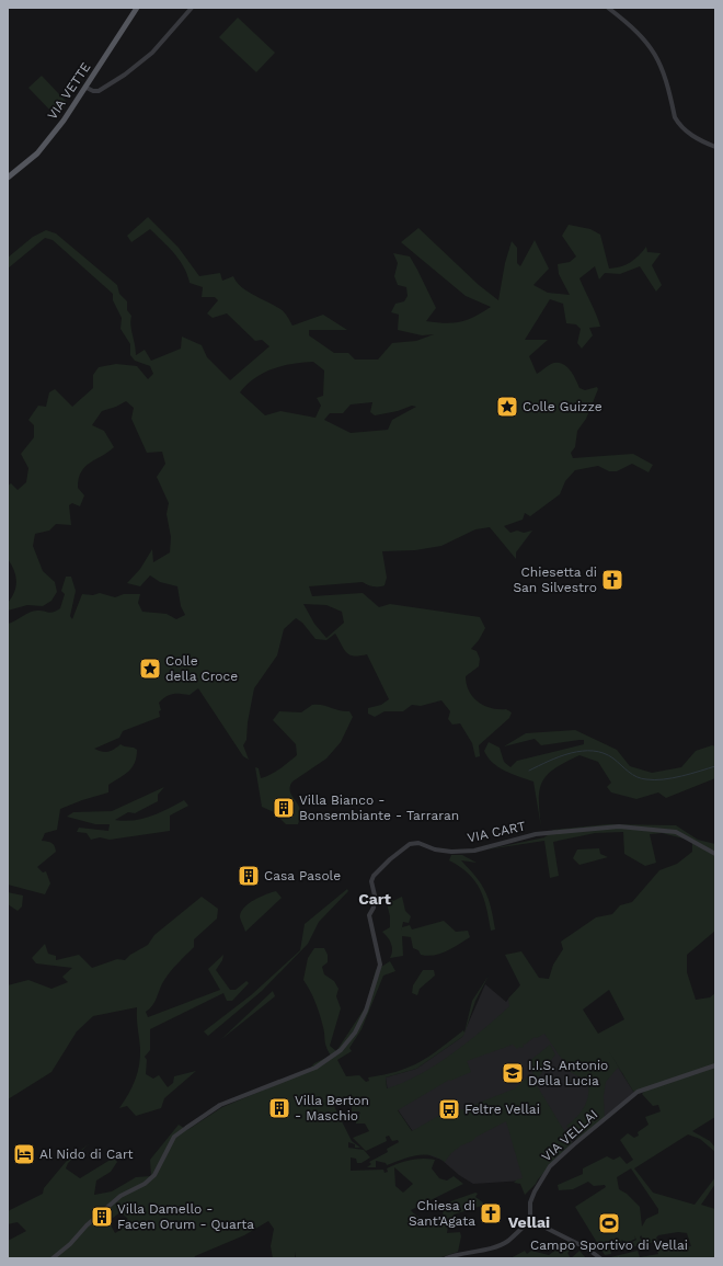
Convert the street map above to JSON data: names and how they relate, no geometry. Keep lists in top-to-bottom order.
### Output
{
  "streets": {
    "main road": ["VIA VETTE"],
    "street": ["VIA CART", "VIA VELLAI"]
  },
  "districts": ["Cart", "Vellai"],
  "places": {
    "place": ["Colle Guizze", "Colle della Croce"],
    "church": ["Chiesetta di San Silvestro", "Chiesa di Sant'Agata"],
    "building": [
      "Villa Bianco - Bonsembiante - Tarraran",
      "Casa Pasole",
      "Villa Berton - Maschio",
      "Villa Damello - Facen Orum - Quarta"
    ],
    "school or university": ["I.I.S. Antonio Della Lucia"],
    "bus stop": ["Feltre Vellai"],
    "hotel": ["Al Nido di Cart"],
    "sports": ["Campo Sportivo di Vellai"]
  }
}
